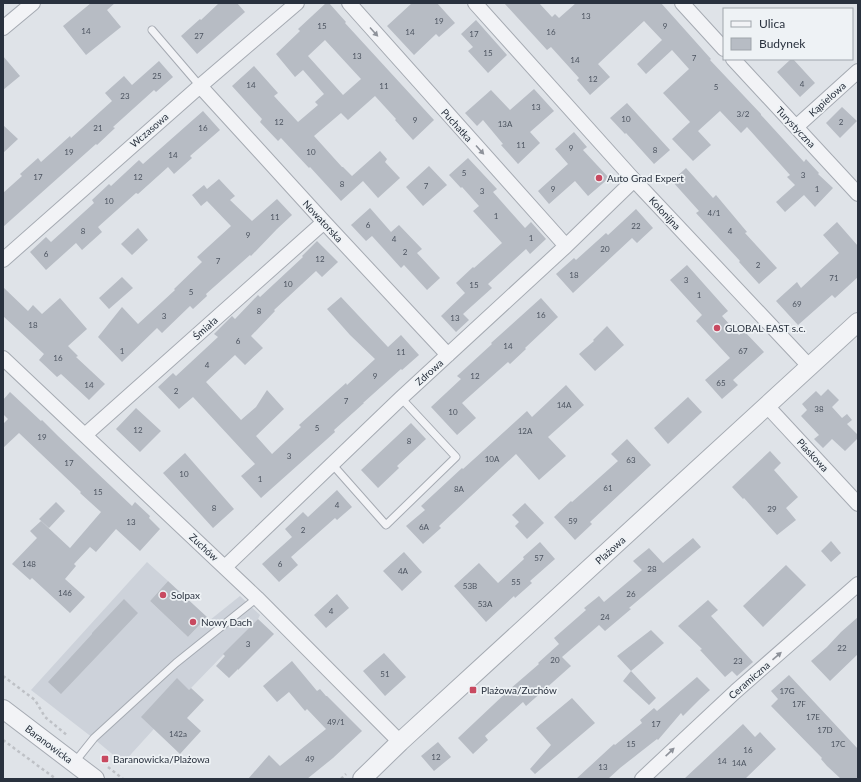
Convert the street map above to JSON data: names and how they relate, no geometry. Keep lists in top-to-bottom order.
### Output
{
  "streets": {
    "street": [
      "Kąpielowa",
      "Puchatka",
      "Turystyczna",
      "Wczasowa",
      "Kolonijna",
      "Nowatorska",
      "Śmiała",
      "Zdrowa",
      "Piaskowa",
      "Zuchów",
      "Plażowa",
      "Ceramiczna",
      "Baranowicka"
    ]
  },
  "crossings": [
    ["Kąpielowa", "Turystyczna"],
    ["Puchatka", "Zdrowa"],
    ["Wczasowa", "Nowatorska"],
    ["Kolonijna", "Zdrowa"],
    ["Kolonijna", "Plażowa"],
    ["Nowatorska", "Śmiała"],
    ["Nowatorska", "Zdrowa"],
    ["Śmiała", "Zuchów"],
    ["Zdrowa", "Zuchów"],
    ["Piaskowa", "Plażowa"],
    ["Zuchów", "Plażowa"]
  ],
  "one_way": ["Puchatka", "Ceramiczna"],
  "places": {
    "other": [
      "Auto Grad Expert",
      "GLOBAL EAST s.c.",
      "Solpax",
      "Nowy Dach"
    ],
    "transit": ["Plażowa/Zuchów", "Baranowicka/Plażowa"]
  },
  "house_numbers": [
    "13",
    "19",
    "15",
    "9",
    "14",
    "14",
    "16",
    "17",
    "27",
    "15",
    "13",
    "7",
    "14",
    "25",
    "12",
    "4",
    "14",
    "11",
    "5",
    "23",
    "13",
    "3/2",
    "10",
    "9",
    "12",
    "2",
    "13A",
    "21",
    "16",
    "11",
    "9",
    "8",
    "19",
    "10",
    "14",
    "5",
    "3",
    "17",
    "12",
    "8",
    "7",
    "9",
    "1",
    "3",
    "10",
    "4/1",
    "1",
    "11",
    "6",
    "22",
    "8",
    "4",
    "9",
    "1",
    "4",
    "20",
    "2",
    "6",
    "12",
    "7",
    "2",
    "18",
    "71",
    "3",
    "10",
    "15",
    "5",
    "1",
    "69",
    "8",
    "16",
    "3",
    "13",
    "18",
    "6",
    "14",
    "1",
    "67",
    "11",
    "16",
    "4",
    "9",
    "12",
    "65",
    "14",
    "2",
    "7",
    "14A",
    "38",
    "10",
    "5",
    "12",
    "12A",
    "19",
    "8",
    "3",
    "10A",
    "63",
    "17",
    "10",
    "1",
    "61",
    "8A",
    "15",
    "4",
    "8",
    "29",
    "59",
    "13",
    "6A",
    "2",
    "57",
    "148",
    "6",
    "28",
    "4A",
    "55",
    "53B",
    "146",
    "26",
    "53A",
    "4",
    "24",
    "3",
    "22",
    "20",
    "23",
    "51",
    "17G",
    "17F",
    "17E",
    "49/1",
    "17",
    "17D",
    "142a",
    "15",
    "17C",
    "16",
    "12",
    "49",
    "14",
    "14A",
    "13"
  ],
  "legend": ["Ulica", "Budynek"]
}
